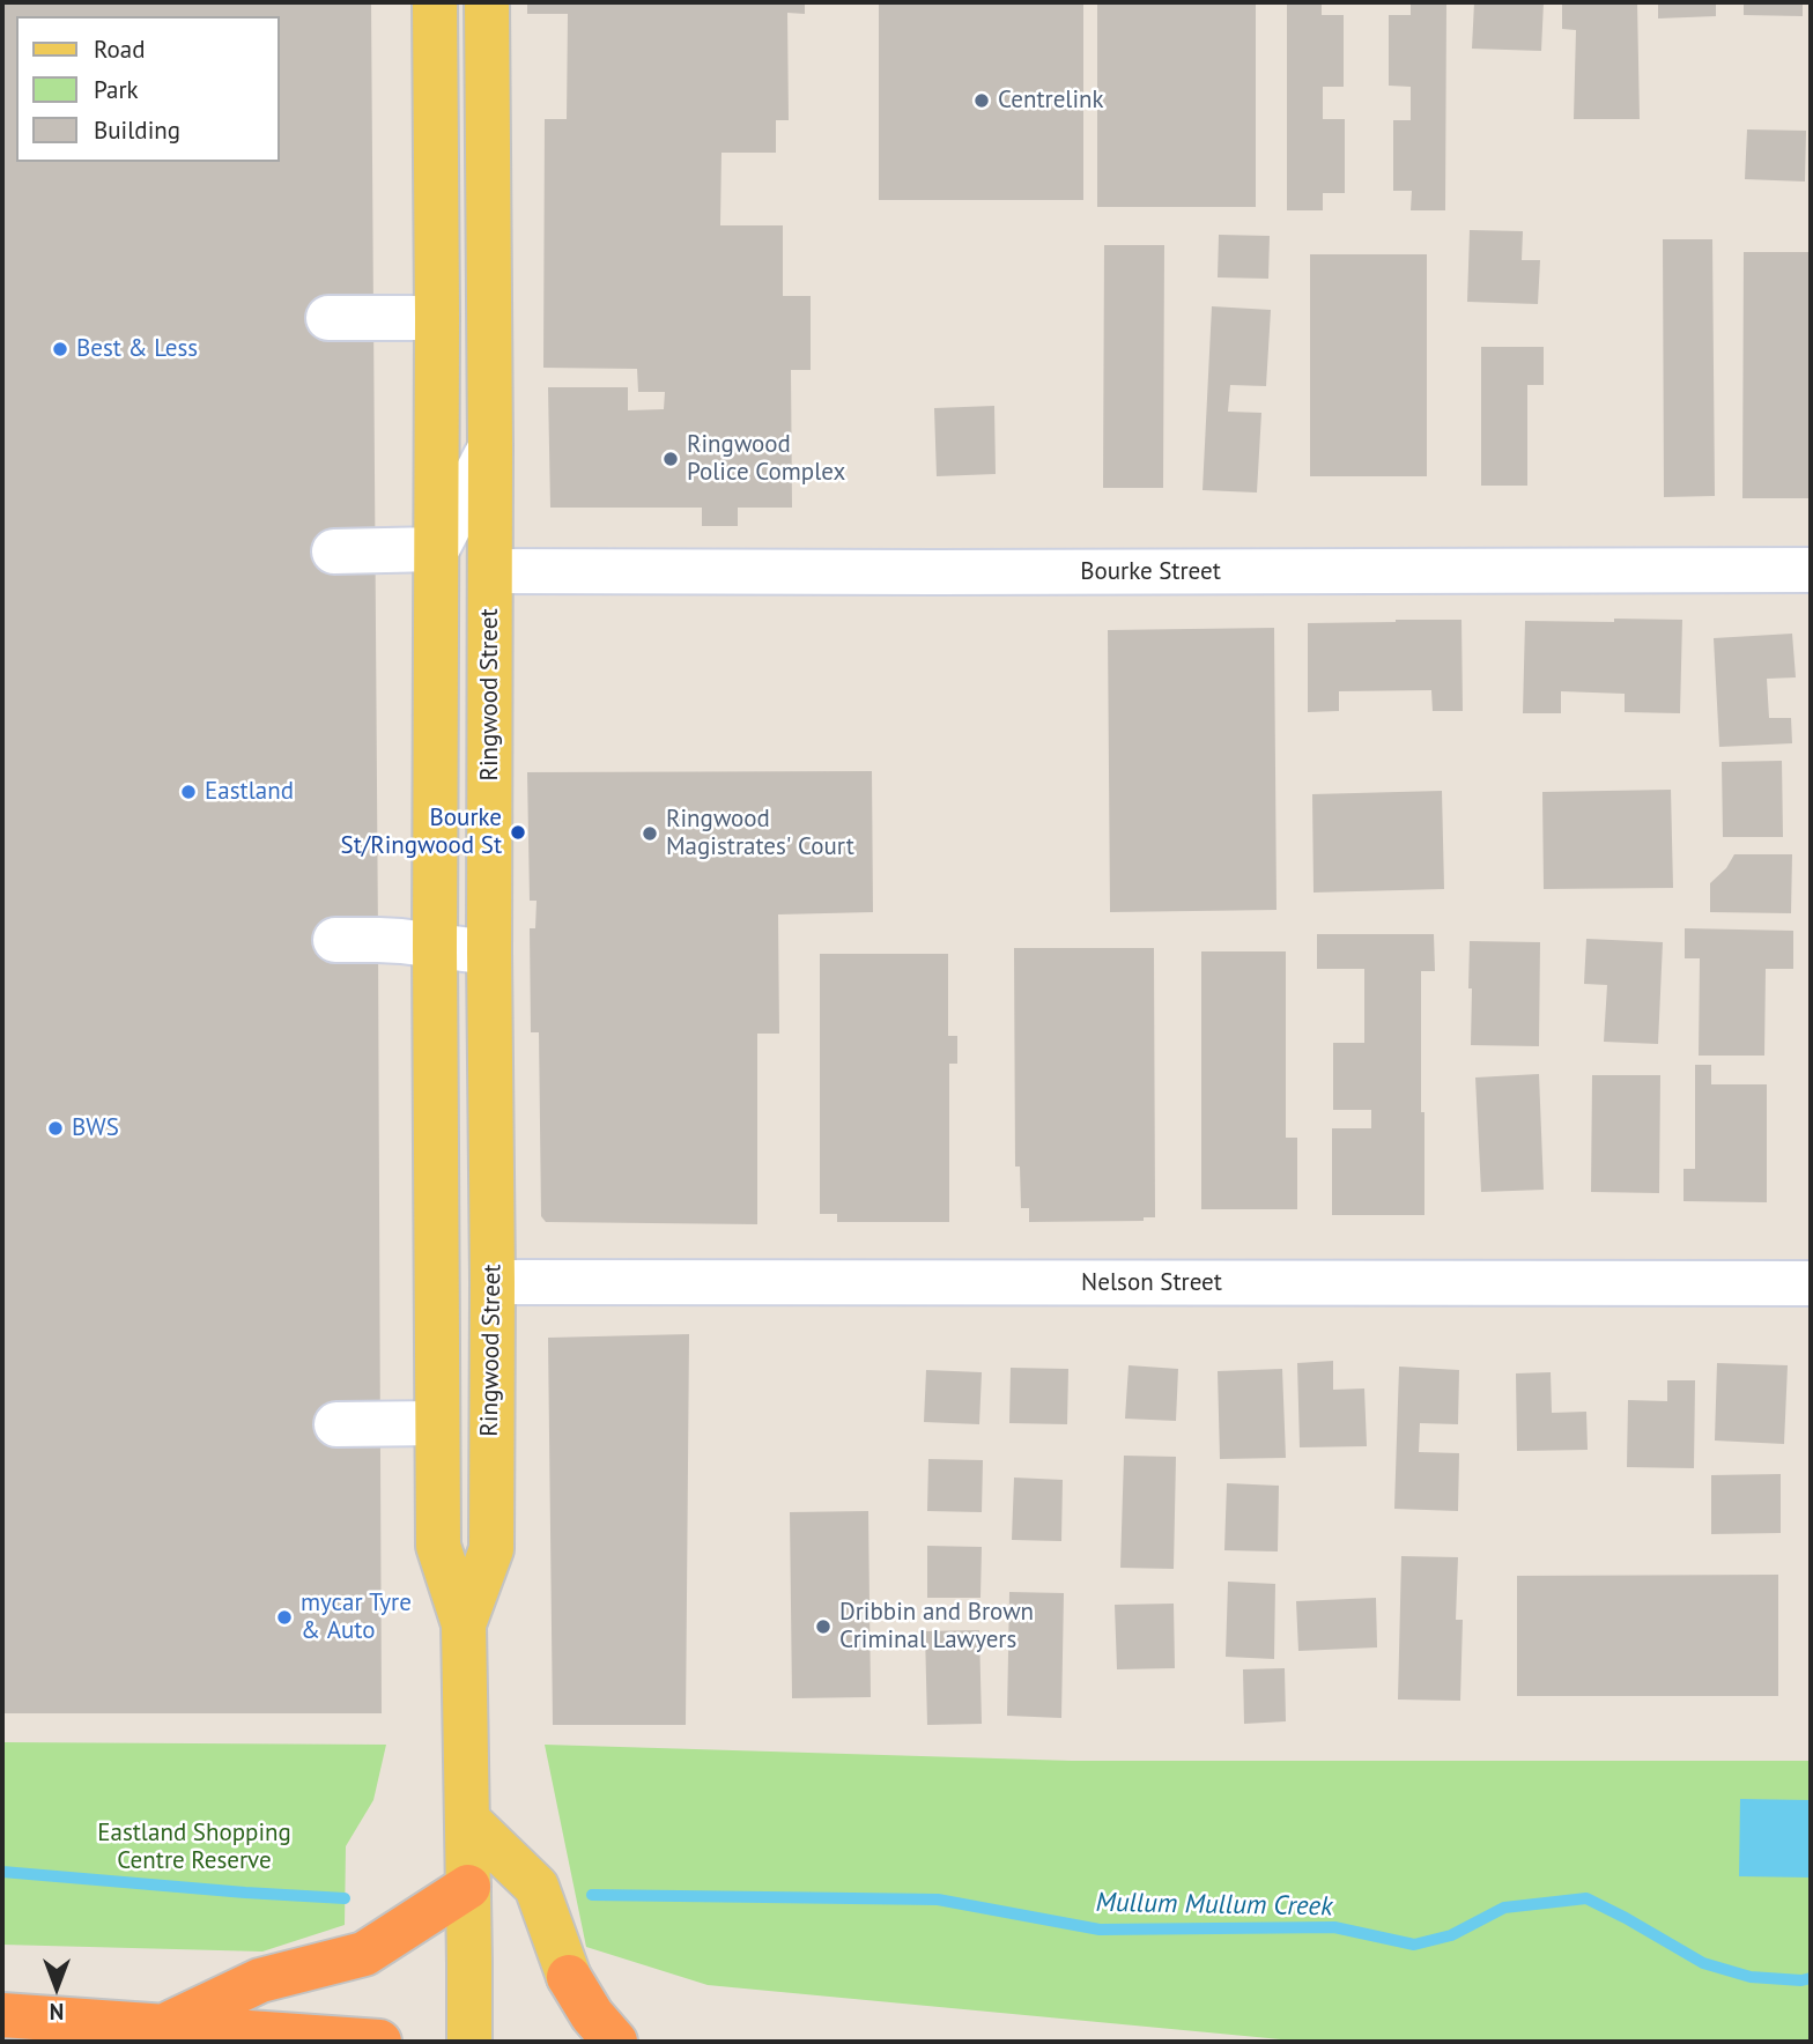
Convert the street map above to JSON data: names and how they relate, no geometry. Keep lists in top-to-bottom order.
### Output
{
  "streets": {
    "main road": ["Ringwood Street"],
    "street": ["Bourke Street", "Nelson Street"]
  },
  "crossings": [
    ["Bourke Street", "Ringwood Street"],
    ["Ringwood Street", "Nelson Street"]
  ],
  "water": ["Mullum Mullum Creek"],
  "parks": ["Eastland Shopping Centre Reserve"],
  "places": [
    "Centrelink",
    "Best & Less",
    "Ringwood Police Complex",
    "Eastland",
    "Bourke St/Ringwood St",
    "Ringwood Magistrates' Court",
    "BWS",
    "mycar Tyre & Auto",
    "Dribbin and Brown Criminal Lawyers"
  ],
  "legend": ["Road", "Park", "Building"],
  "north": "bottom"
}
